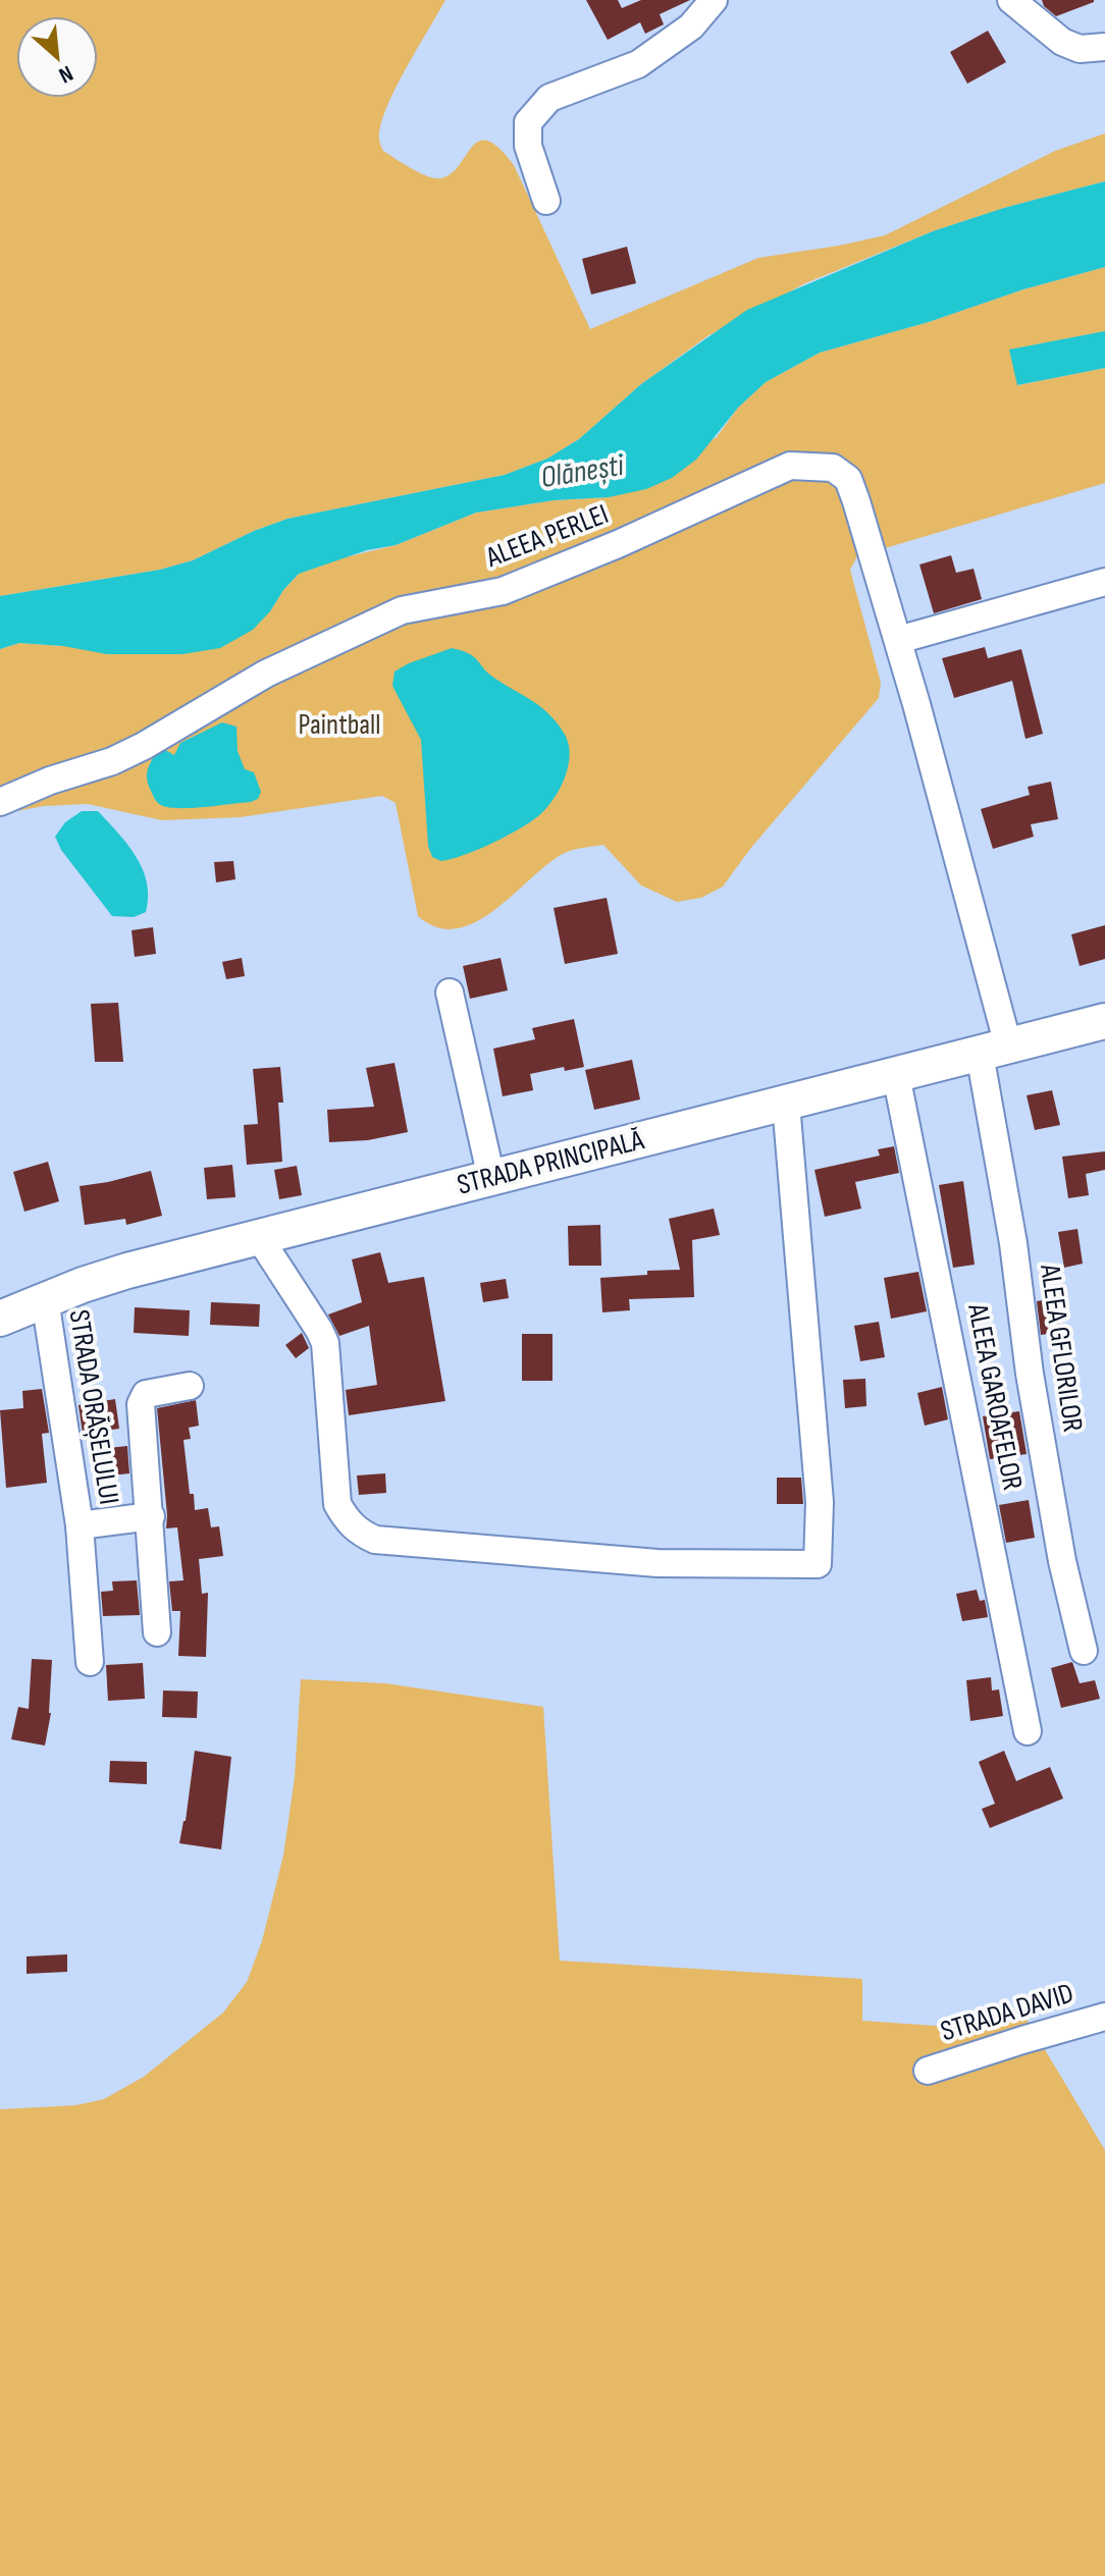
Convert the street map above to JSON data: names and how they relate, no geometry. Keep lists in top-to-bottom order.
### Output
{
  "streets": {
    "main road": ["STRADA PRINCIPALĂ"],
    "street": [
      "ALEEA PERLEI",
      "ALEEA GFLORILOR",
      "ALEEA GAROAFELOR",
      "STRADA ORĂȘELULUI",
      "STRADA DAVID"
    ]
  },
  "crossings": [
    ["ALEEA PERLEI", "STRADA PRINCIPALĂ"],
    ["ALEEA PERLEI", "ALEEA GFLORILOR"],
    ["STRADA PRINCIPALĂ", "ALEEA GFLORILOR"],
    ["STRADA PRINCIPALĂ", "ALEEA GAROAFELOR"],
    ["STRADA PRINCIPALĂ", "STRADA ORĂȘELULUI"]
  ],
  "water": ["Olănești"],
  "parks": ["Paintball"],
  "north": "bottom right"
}
